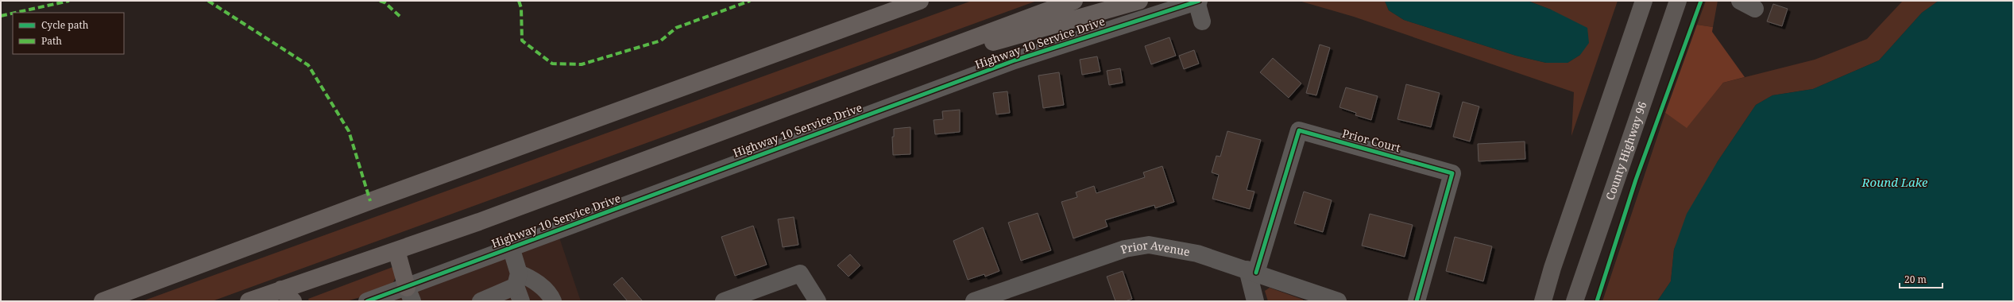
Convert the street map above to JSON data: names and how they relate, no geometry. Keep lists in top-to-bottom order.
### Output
{
  "streets": {
    "main road": ["County Highway 96"],
    "street": ["Highway 10 Service Drive", "Prior Court", "Prior Avenue"]
  },
  "crossings": [
    ["Prior Court", "Prior Avenue"]
  ],
  "water": ["Round Lake"],
  "legend": ["Cycle path", "Path"],
  "scale_bar": "20 m"
}
